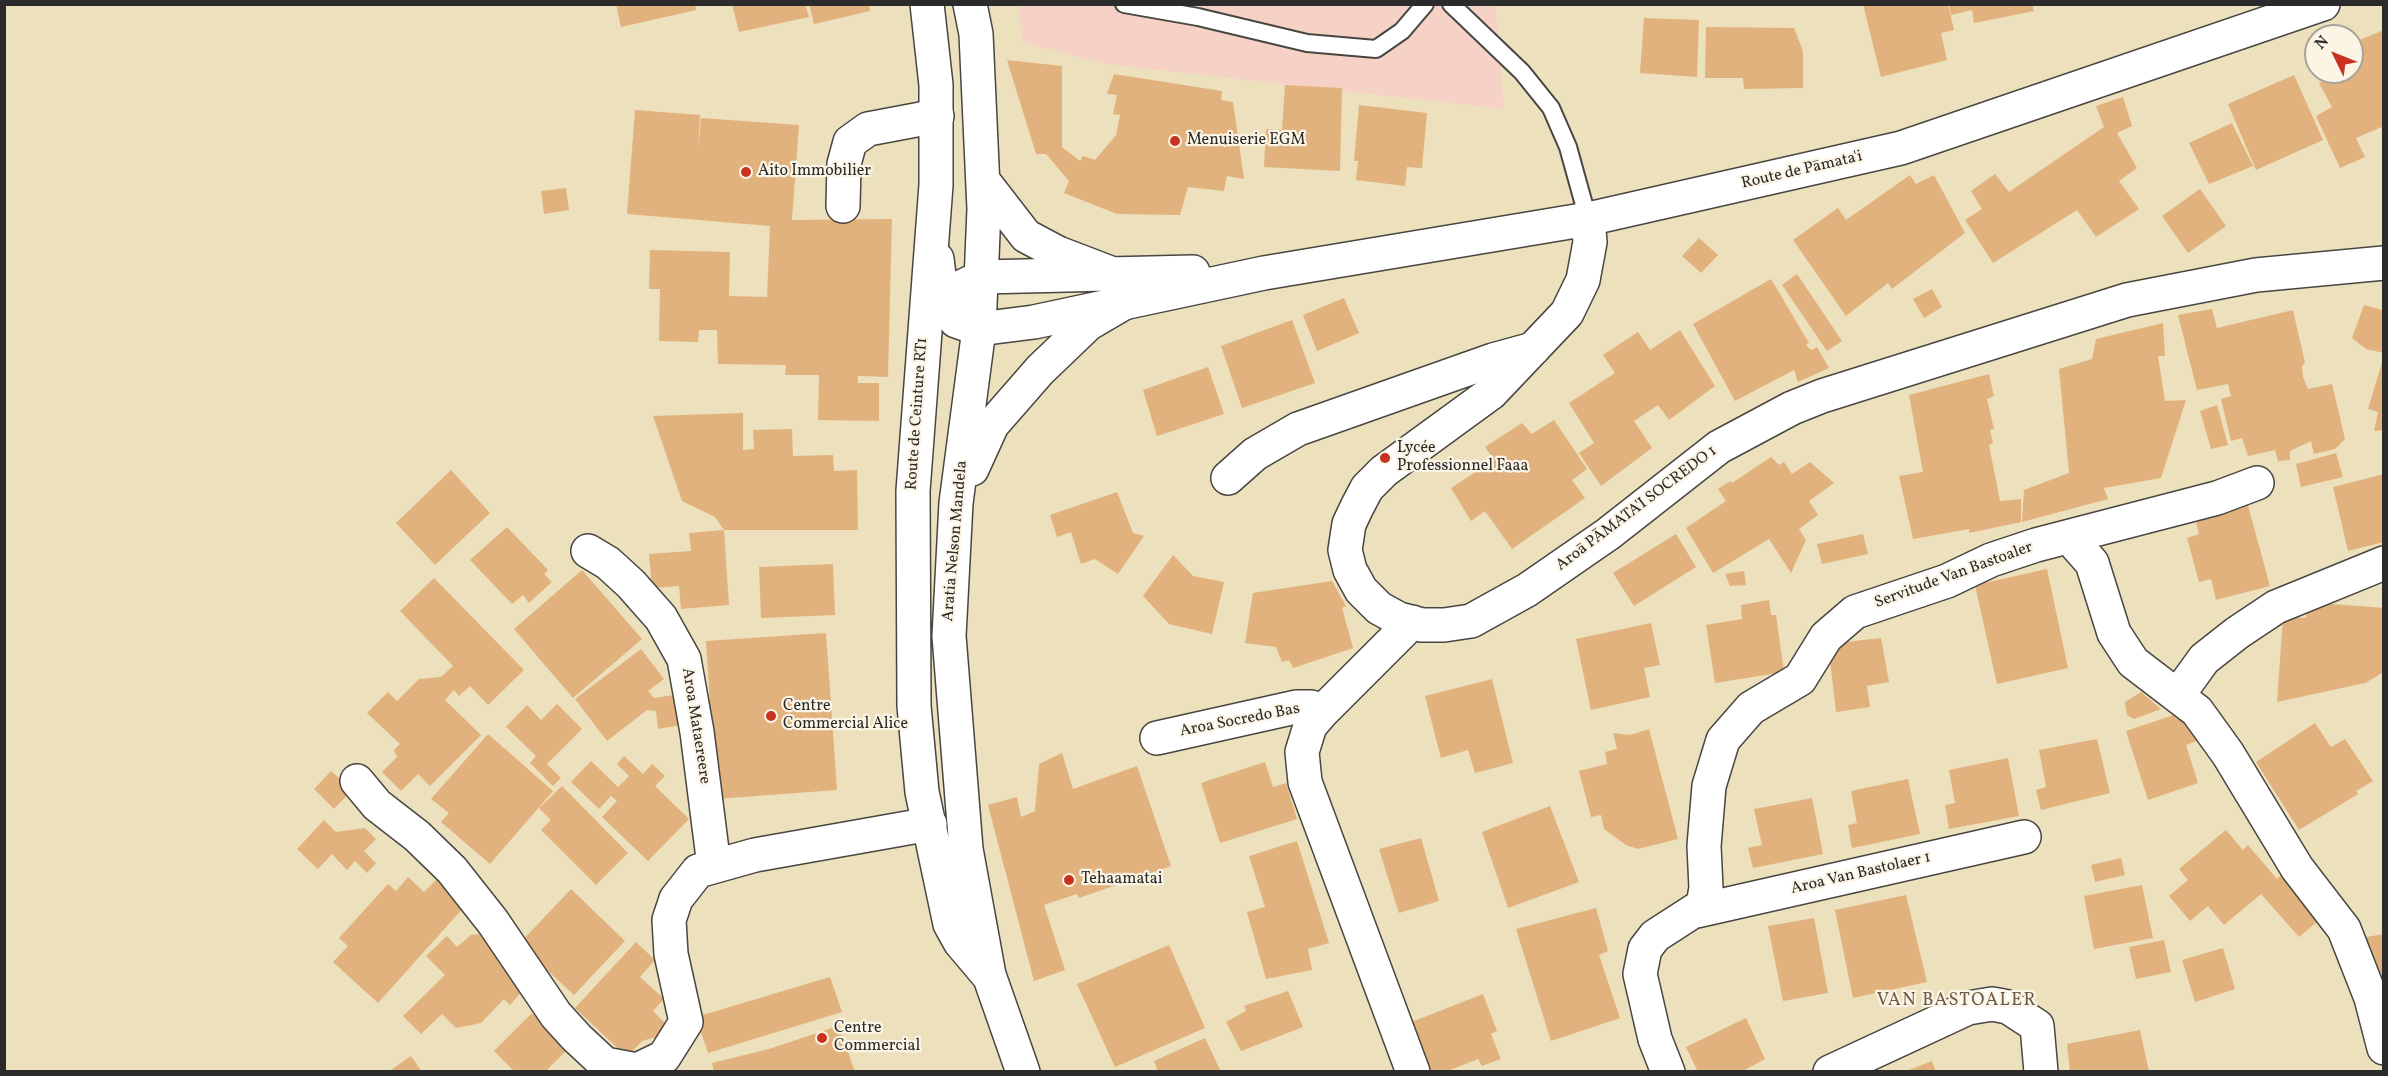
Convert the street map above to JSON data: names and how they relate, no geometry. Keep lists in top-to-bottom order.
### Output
{
  "streets": {
    "street": [
      "Route de Pāmata'i",
      "Route de Ceinture RT1",
      "Aroā PĀMATA'I SOCREDO 1",
      "Aratia Nelson Mandela",
      "Servitude Van Bastoaler",
      "Aroa Socredo Bas",
      "Aroa Mataereere",
      "Aroa Van Bastolaer 1"
    ]
  },
  "crossings": [
    ["Route de Pāmata'i", "Aroā PĀMATA'I SOCREDO 1"],
    ["Route de Ceinture RT1", "Aratia Nelson Mandela"],
    ["Servitude Van Bastoaler", "Aroa Van Bastolaer 1"]
  ],
  "districts": ["VAN BASTOALER"],
  "places": [
    "Menuiserie EGM",
    "Aito Immobilier",
    "Lycée Professionnel Faaa",
    "Centre Commercial Alice",
    "Tehaamatai",
    "Centre Commercial"
  ],
  "north": "top left"
}
